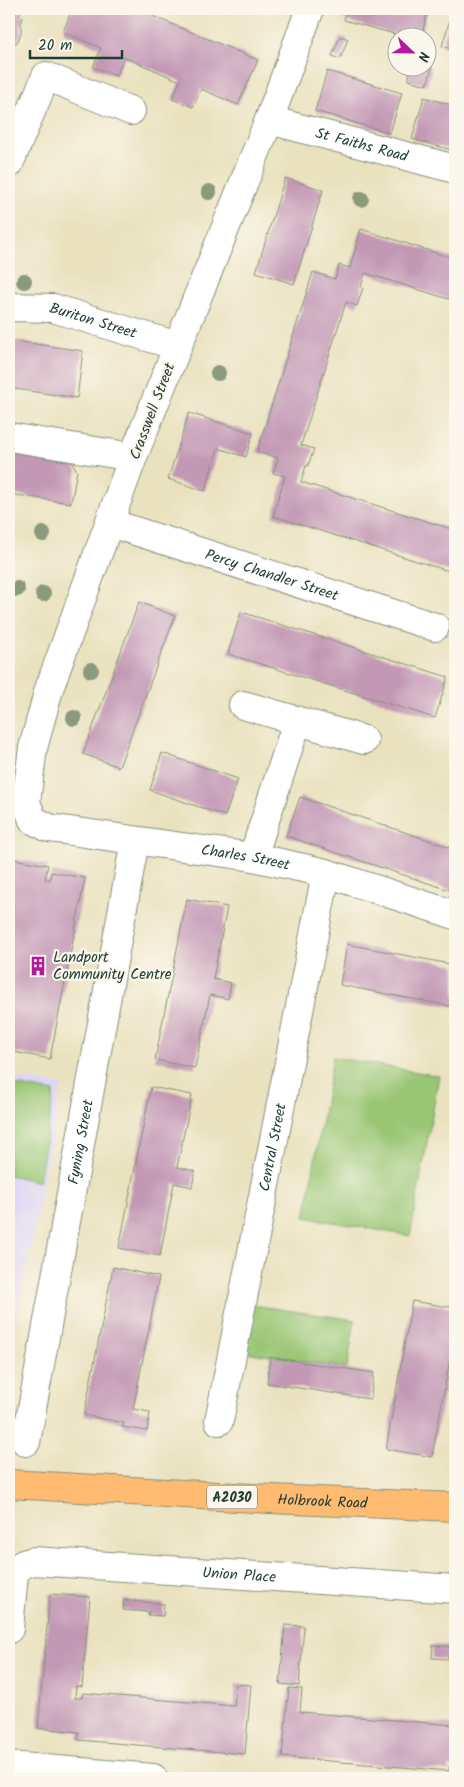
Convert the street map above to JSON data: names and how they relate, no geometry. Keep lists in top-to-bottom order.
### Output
{
  "streets": {
    "main road": ["A2030", "Holbrook Road"],
    "street": [
      "St Faiths Road",
      "Buriton Street",
      "Crasswell Street",
      "Percy Chandler Street",
      "Charles Street",
      "Fyning Street",
      "Central Street",
      "Union Place"
    ]
  },
  "crossings": [
    ["St Faiths Road", "Crasswell Street"],
    ["Buriton Street", "Crasswell Street"],
    ["Crasswell Street", "Percy Chandler Street"],
    ["Crasswell Street", "Charles Street"],
    ["Charles Street", "Fyning Street"],
    ["Charles Street", "Central Street"]
  ],
  "places": {
    "building": ["Landport Community Centre"]
  },
  "scale_bar": "20 m",
  "north": "right"
}
